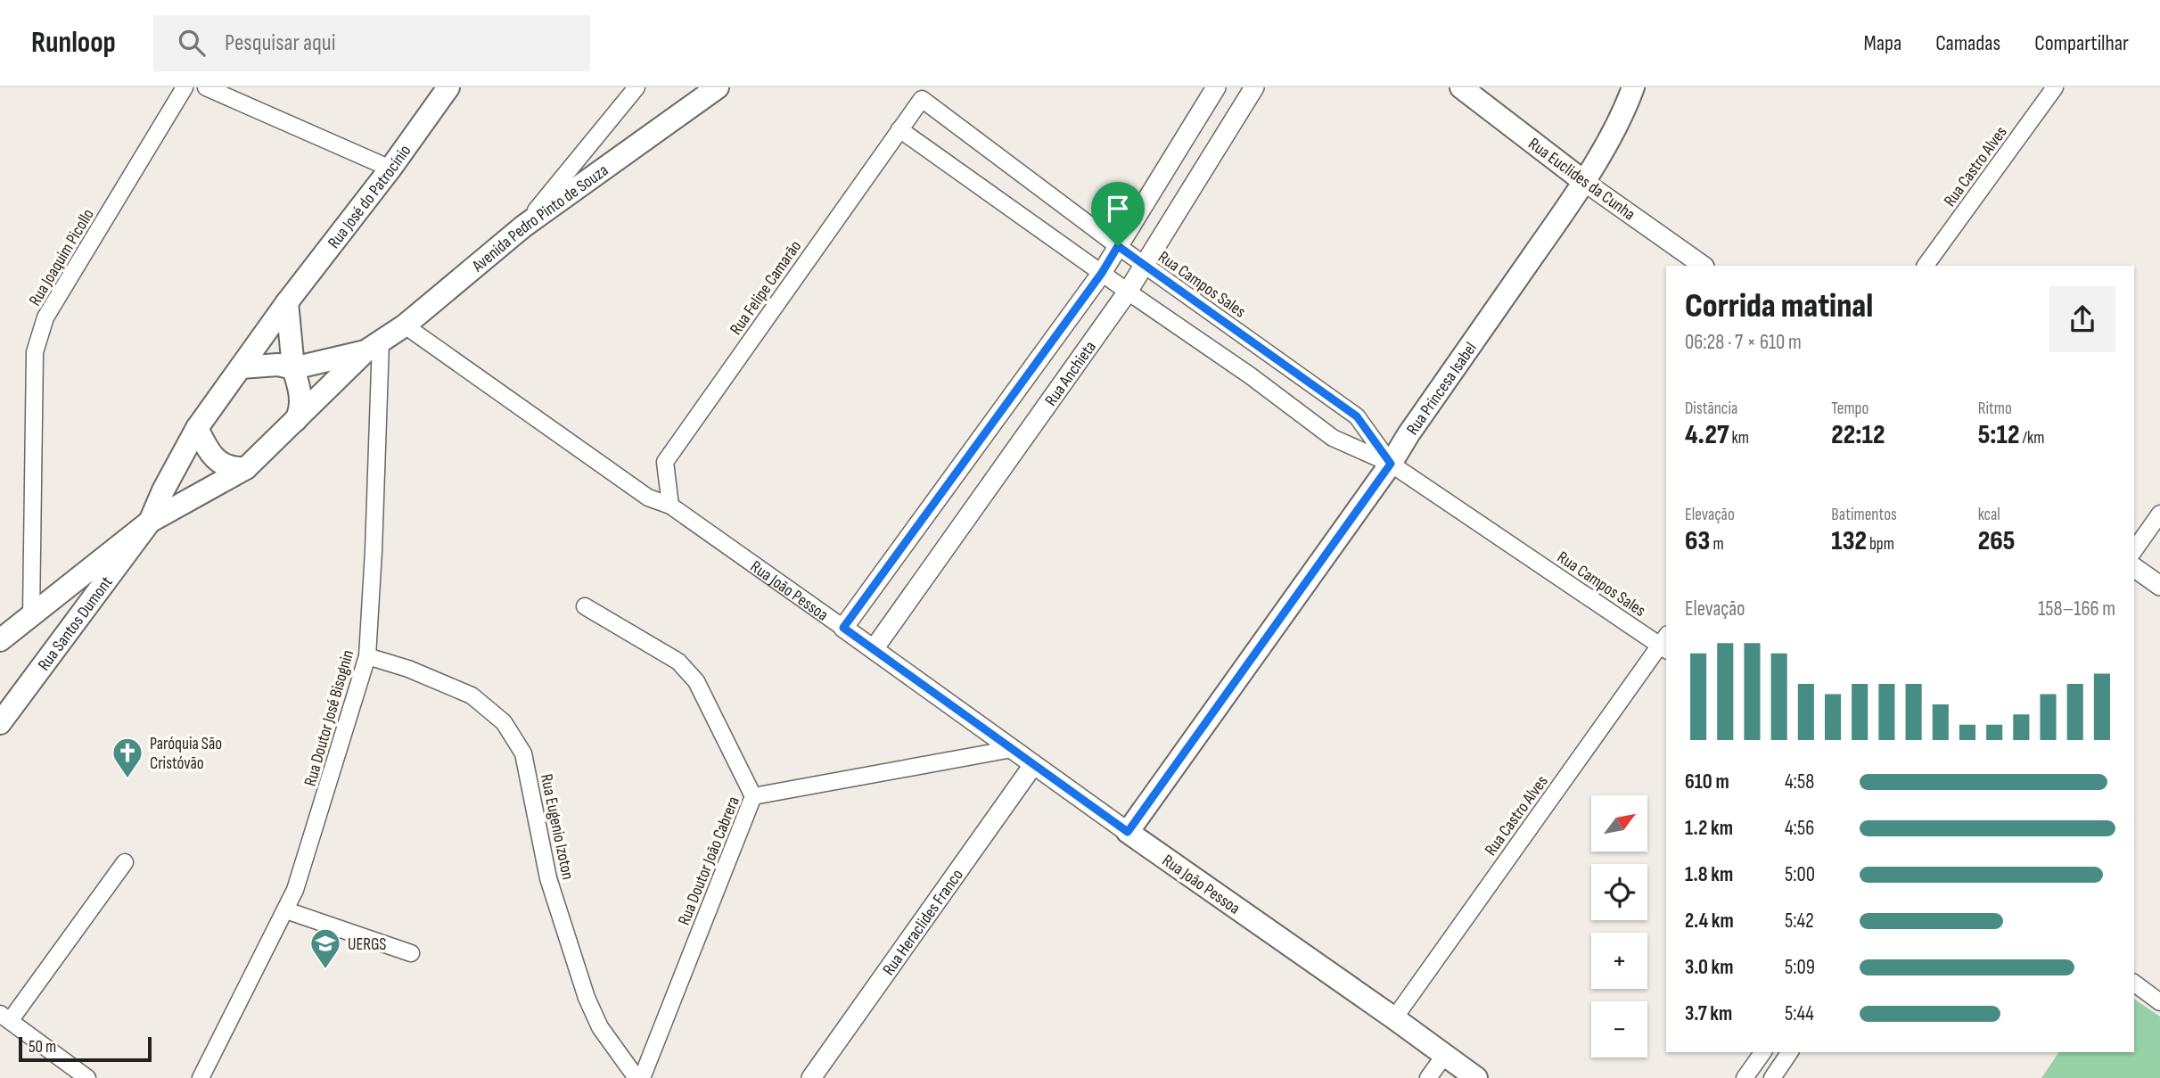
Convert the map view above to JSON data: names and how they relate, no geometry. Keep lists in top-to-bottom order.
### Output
{
  "streets": {
    "main road": [
      "Rua Euclides da Cunha",
      "Rua José do Patrocínio",
      "Avenida Pedro Pinto de Souza",
      "Rua Princesa Isabel",
      "Rua João Pessoa",
      "Rua Santos Dumont"
    ],
    "street": [
      "Rua Castro Alves",
      "Rua Joaquim Picollo",
      "Rua Campos Sales",
      "Rua Felipe Camarão",
      "Rua Anchieta",
      "Rua Doutor José Bisognin",
      "Rua Eugenio Izoton",
      "Rua Doutor João Cabrera",
      "Rua Heraclides Franco"
    ]
  },
  "crossings": [
    ["Rua Castro Alves", "Rua Campos Sales"],
    ["Rua Castro Alves", "Rua João Pessoa"],
    ["Rua Euclides da Cunha", "Rua Princesa Isabel"],
    ["Rua José do Patrocínio", "Avenida Pedro Pinto de Souza"],
    ["Rua José do Patrocínio", "Rua Santos Dumont"],
    ["Avenida Pedro Pinto de Souza", "Rua João Pessoa"],
    ["Avenida Pedro Pinto de Souza", "Rua Santos Dumont"],
    ["Avenida Pedro Pinto de Souza", "Rua Doutor José Bisognin"],
    ["Rua Campos Sales", "Rua Felipe Camarão"],
    ["Rua Campos Sales", "Rua Anchieta"],
    ["Rua Campos Sales", "Rua Princesa Isabel"],
    ["Rua Felipe Camarão", "Rua João Pessoa"],
    ["Rua Anchieta", "Rua João Pessoa"],
    ["Rua Princesa Isabel", "Rua João Pessoa"],
    ["Rua João Pessoa", "Rua Doutor João Cabrera"],
    ["Rua João Pessoa", "Rua Heraclides Franco"],
    ["Rua Doutor José Bisognin", "Rua Eugenio Izoton"]
  ],
  "places": {
    "church": ["Paróquia São Cristóvão"],
    "school or university": ["UERGS"]
  },
  "scale_bar": "50 m",
  "north": "top right",
  "page": {
    "header": "Runloop",
    "search": "Pesquisar aqui",
    "nav": ["Mapa", "Camadas", "Compartilhar"],
    "heading": ["Corrida matinal", "06:28 · 7 × 610 m"],
    "stats": [
      ["Distância", "4.27 km"],
      ["Tempo", "22:12"],
      ["Ritmo", "5:12 /km"],
      ["Elevação", "63 m"],
      ["Batimentos", "132 bpm"],
      ["kcal", "265"]
    ],
    "chart": ["Elevação", "158–166 m"],
    "list": [
      {
        "name": "610 m",
        "note": "4:58"
      },
      {
        "name": "1.2 km",
        "note": "4:56"
      },
      {
        "name": "1.8 km",
        "note": "5:00"
      },
      {
        "name": "2.4 km",
        "note": "5:42"
      },
      {
        "name": "3.0 km",
        "note": "5:09"
      },
      {
        "name": "3.7 km",
        "note": "5:44"
      }
    ],
    "map_buttons": ["+", "−"],
    "scale": "50 m"
  }
}
